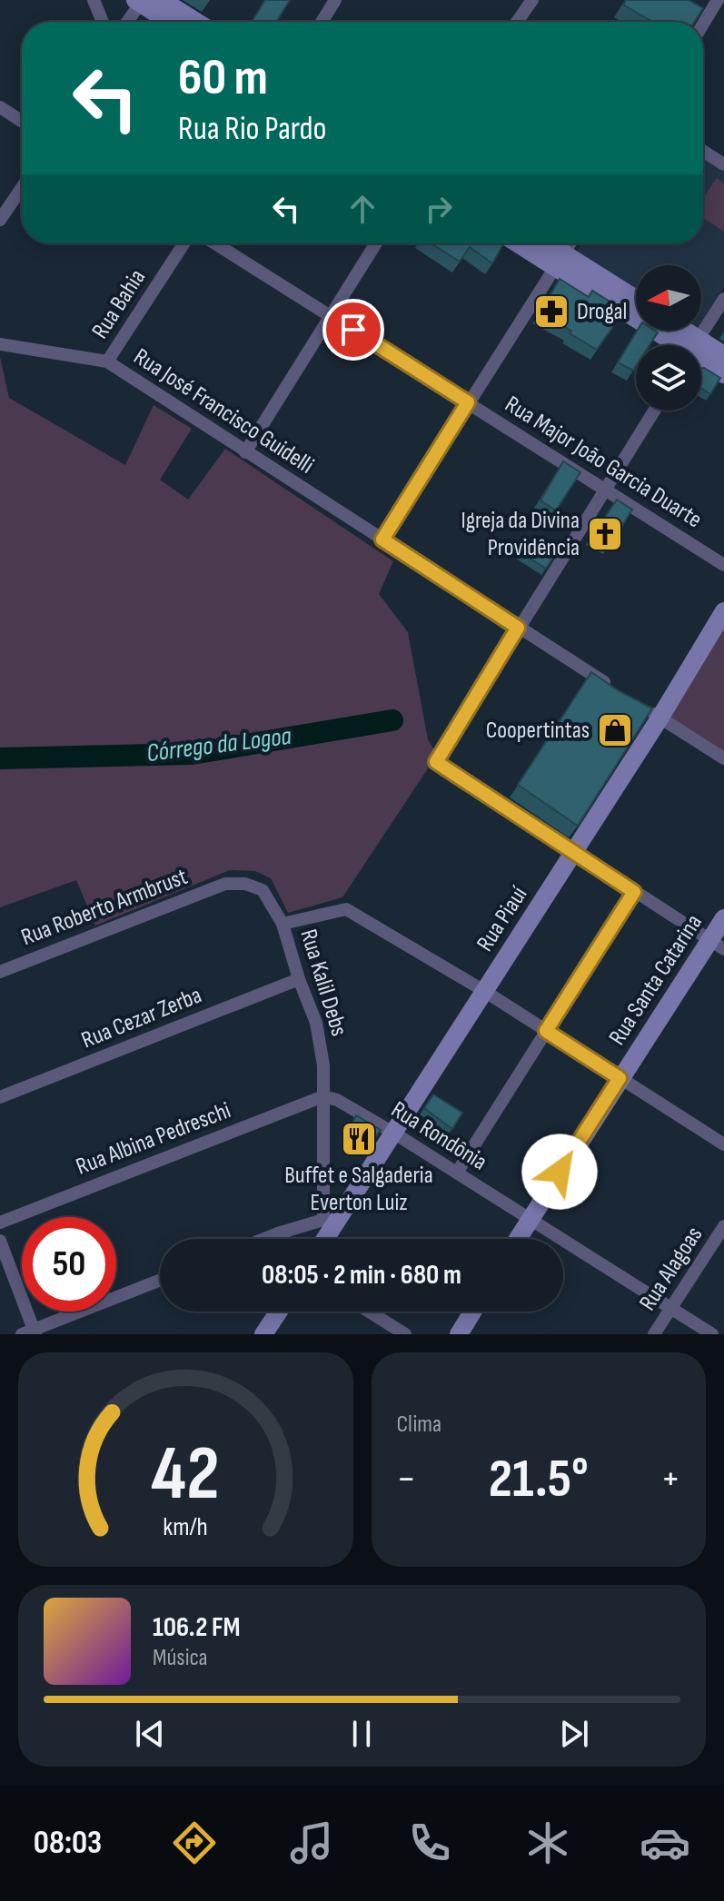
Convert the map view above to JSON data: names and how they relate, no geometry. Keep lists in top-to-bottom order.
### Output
{
  "streets": {
    "main road": ["Rua Piauí", "Rua Santa Catarina"],
    "street": [
      "Rua Bahia",
      "Rua José Francisco Guidelli",
      "Rua Major João Garcia Duarte",
      "Rua Roberto Armbrust",
      "Rua Kalil Debs",
      "Rua Cezar Zerba",
      "Rua Rondônia",
      "Rua Albina Pedreschi",
      "Rua Alagoas"
    ]
  },
  "crossings": [
    ["Rua Bahia", "Rua José Francisco Guidelli"],
    ["Rua Roberto Armbrust", "Rua Kalil Debs"],
    ["Rua Piauí", "Rua Kalil Debs"],
    ["Rua Piauí", "Rua Rondônia"],
    ["Rua Santa Catarina", "Rua Rondônia"],
    ["Rua Kalil Debs", "Rua Cezar Zerba"],
    ["Rua Kalil Debs", "Rua Rondônia"],
    ["Rua Kalil Debs", "Rua Albina Pedreschi"],
    ["Rua Rondônia", "Rua Albina Pedreschi"],
    ["Rua Rondônia", "Rua Alagoas"]
  ],
  "water": ["Córrego da Logoa"],
  "places": {
    "pharmacy": ["Drogal"],
    "church": ["Igreja da Divina Providência"],
    "shop": ["Coopertintas"],
    "restaurant": ["Buffet e Salgaderia Everton Luiz"]
  },
  "north": "left",
  "page": {
    "turn": ["60 m", "Rua Rio Pardo"],
    "limit": "50",
    "trip": "08:05 · 2 min · 680 m",
    "tile": "Clima",
    "heat": ["−", "21.5°", "+"],
    "song": ["106.2 FM", "Música"],
    "tabs": "08:03",
    "gauge": ["42", "km/h"]
  }
}
